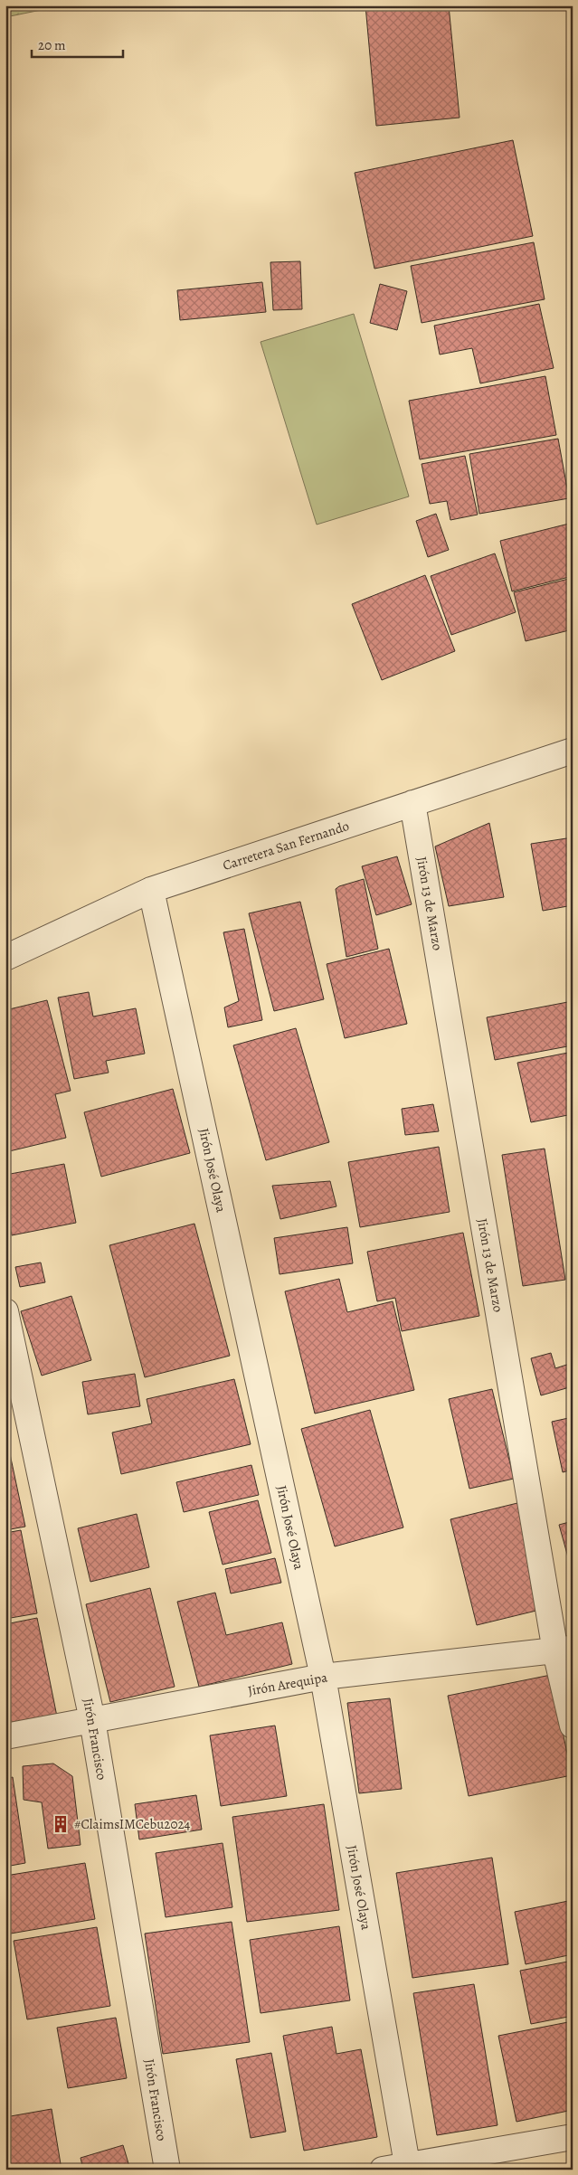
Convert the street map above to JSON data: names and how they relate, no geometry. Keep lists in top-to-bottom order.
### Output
{
  "streets": {
    "street": [
      "Carretera San Fernando",
      "Jirón 13 de Marzo",
      "Jirón José Olaya",
      "Jirón Arequipa",
      "Jirón Francisco"
    ]
  },
  "crossings": [
    ["Carretera San Fernando", "Jirón 13 de Marzo"],
    ["Carretera San Fernando", "Jirón José Olaya"],
    ["Jirón 13 de Marzo", "Jirón Arequipa"],
    ["Jirón José Olaya", "Jirón Arequipa"],
    ["Jirón Arequipa", "Jirón Francisco"]
  ],
  "places": {
    "building": ["#ClaimsIMCebu2024"]
  },
  "scale_bar": "20 m"
}
